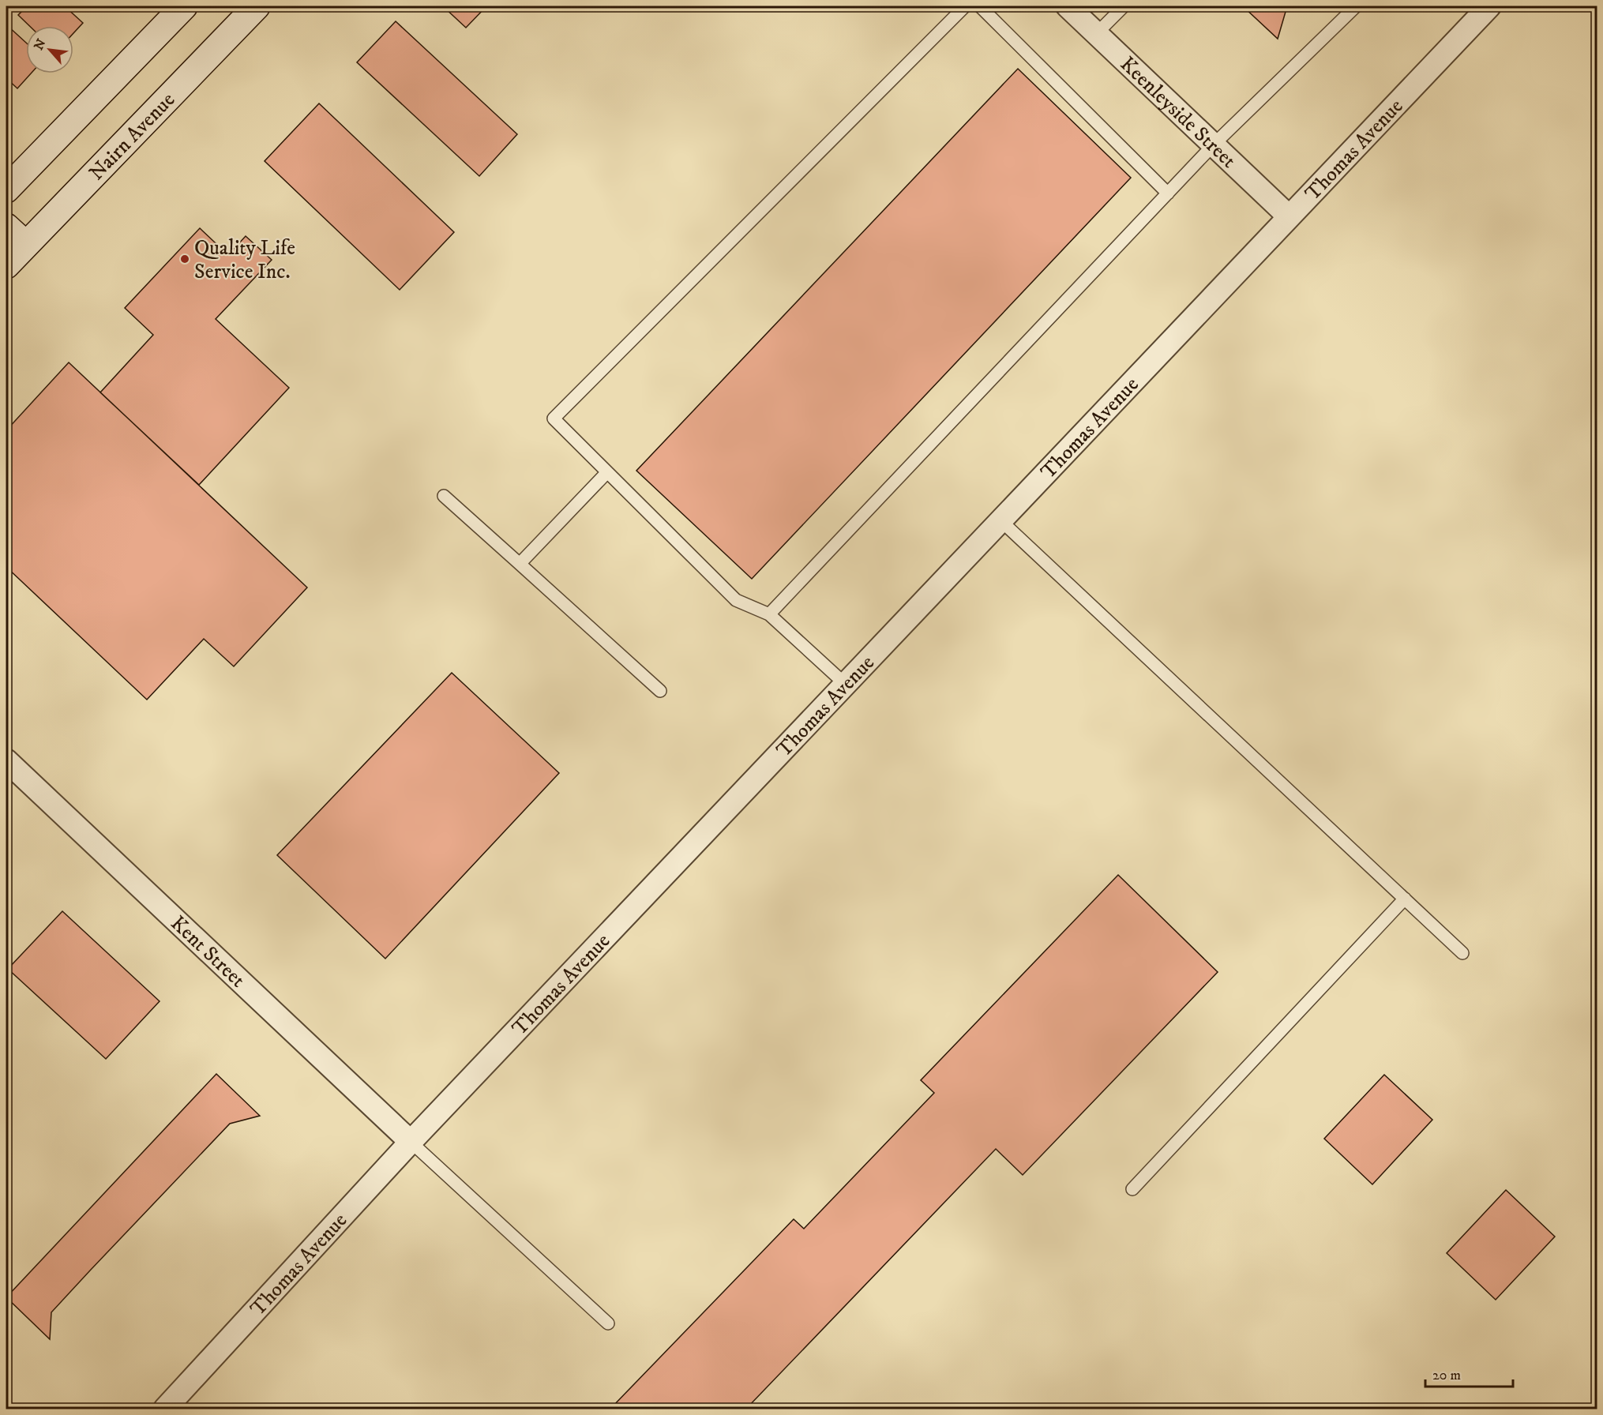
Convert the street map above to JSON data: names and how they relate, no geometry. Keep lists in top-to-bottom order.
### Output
{
  "streets": {
    "main road": ["Nairn Avenue"],
    "street": ["Keenleyside Street", "Thomas Avenue", "Kent Street"]
  },
  "crossings": [
    ["Keenleyside Street", "Thomas Avenue"],
    ["Thomas Avenue", "Kent Street"]
  ],
  "places": ["Quality Life Service Inc."],
  "scale_bar": "20 m",
  "north": "top left"
}
